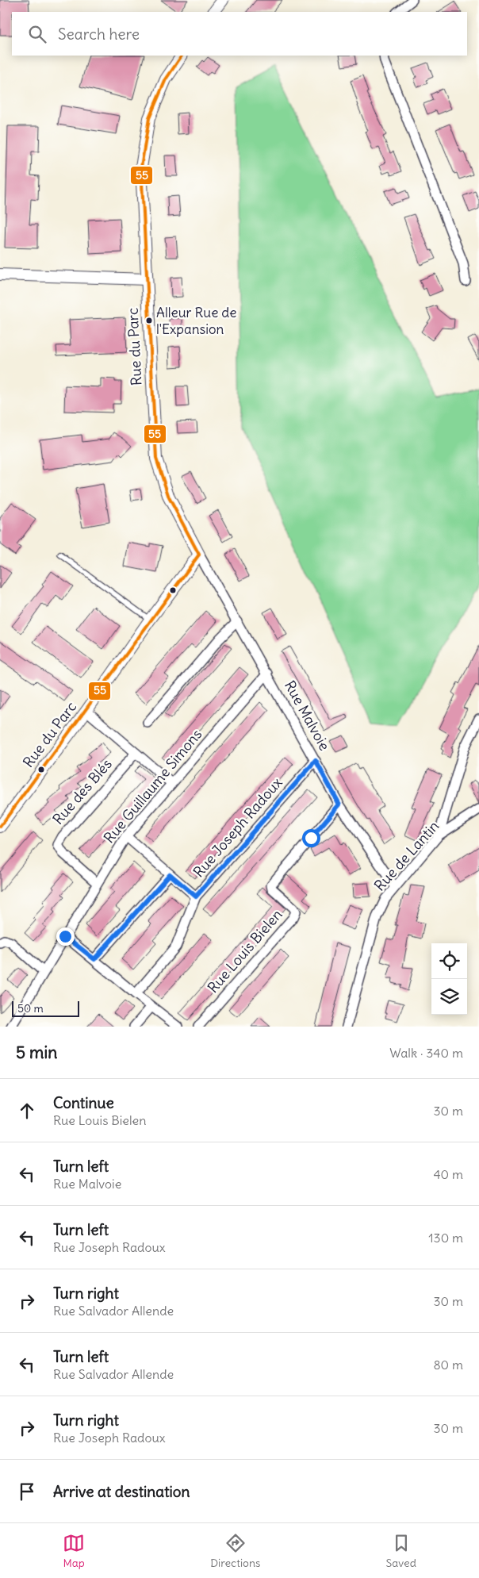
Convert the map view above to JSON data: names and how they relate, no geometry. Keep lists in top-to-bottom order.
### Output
{
  "streets": {
    "street": [
      "Rue du Parc",
      "Rue Malvoie",
      "Rue Guillaume Simons",
      "Rue des Blés",
      "Rue Joseph Radoux",
      "Rue de Lantin",
      "Rue Louis Bielen"
    ]
  },
  "crossings": [
    ["Rue du Parc", "Rue Malvoie"],
    ["Rue Malvoie", "Rue Guillaume Simons"],
    ["Rue Malvoie", "Rue Joseph Radoux"],
    ["Rue Malvoie", "Rue de Lantin"],
    ["Rue Malvoie", "Rue Louis Bielen"],
    ["Rue Guillaume Simons", "Rue des Blés"]
  ],
  "places": ["Alleur Rue de l'Expansion"],
  "lines": ["transit line 55"],
  "scale_bar": "50 m",
  "page": {
    "search": "Search here",
    "scale": "50 m",
    "heading": ["5 min", "Walk · 340 m"],
    "list": [
      ["Continue", "Rue Louis Bielen", "30 m"],
      ["Turn left", "Rue Malvoie", "40 m"],
      ["Turn left", "Rue Joseph Radoux", "130 m"],
      ["Turn right", "Rue Salvador Allende", "30 m"],
      ["Turn left", "Rue Salvador Allende", "80 m"],
      ["Turn right", "Rue Joseph Radoux", "30 m"],
      "Arrive at destination"
    ],
    "nav": ["Map", "Directions", "Saved"]
  }
}
